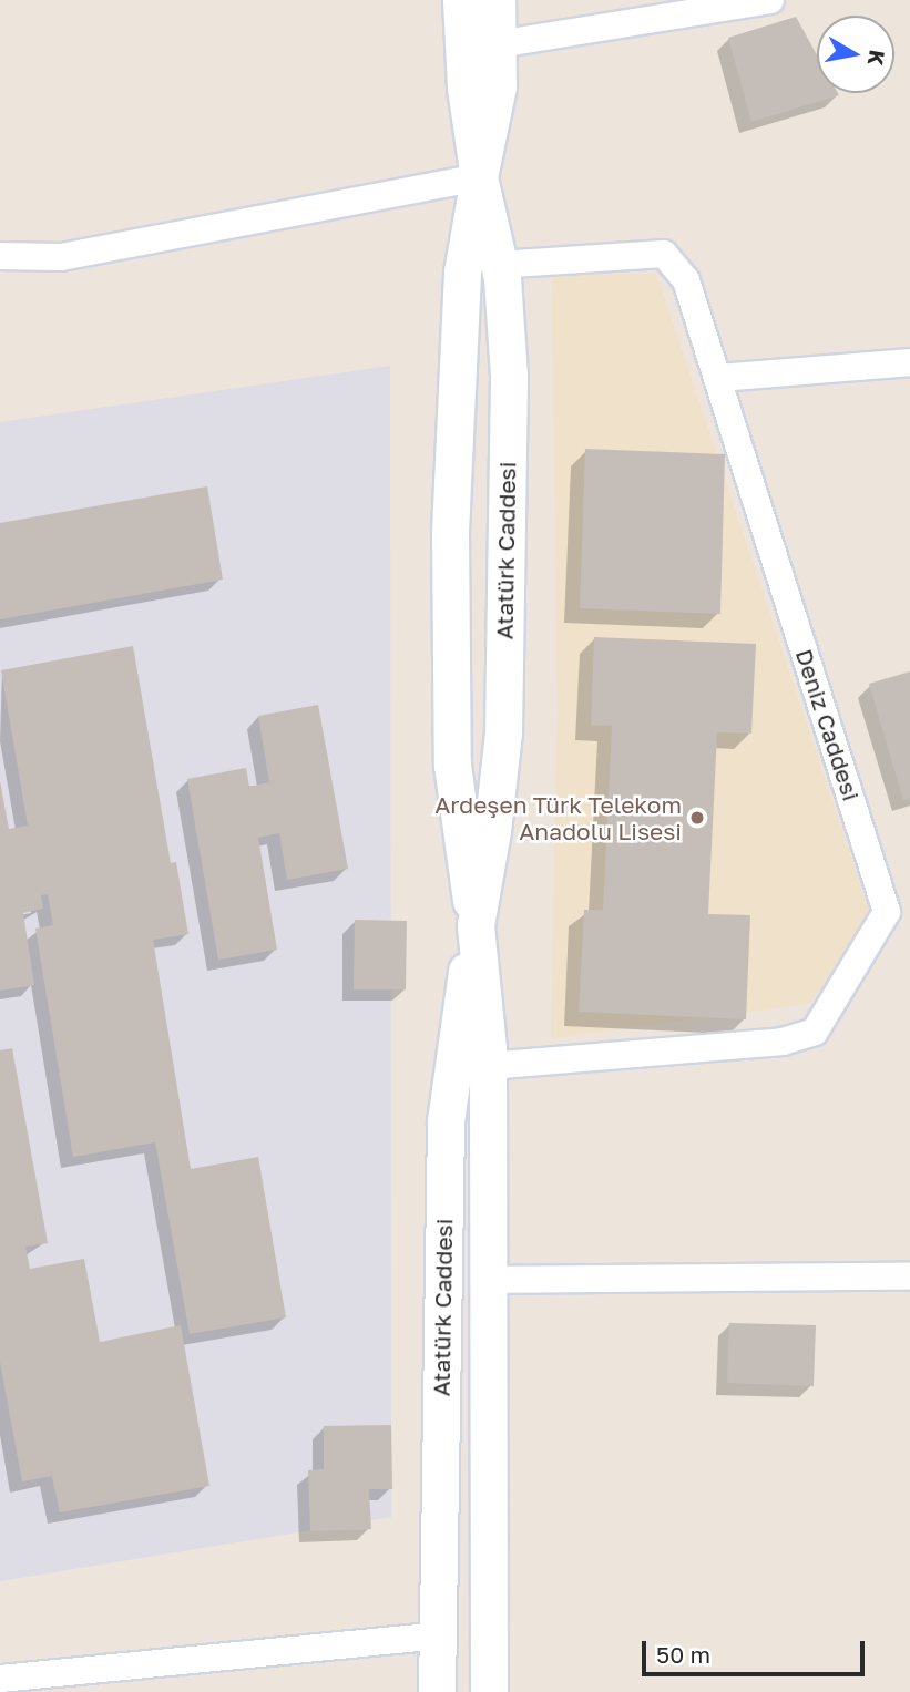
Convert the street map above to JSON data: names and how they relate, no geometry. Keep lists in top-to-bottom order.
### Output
{
  "streets": {
    "main road": ["Atatürk Caddesi"],
    "street": ["Deniz Caddesi"]
  },
  "crossings": [
    ["Atatürk Caddesi", "Deniz Caddesi"]
  ],
  "places": ["Ardeşen Türk Telekom Anadolu Lisesi"],
  "scale_bar": "50 m",
  "north": "right"
}
